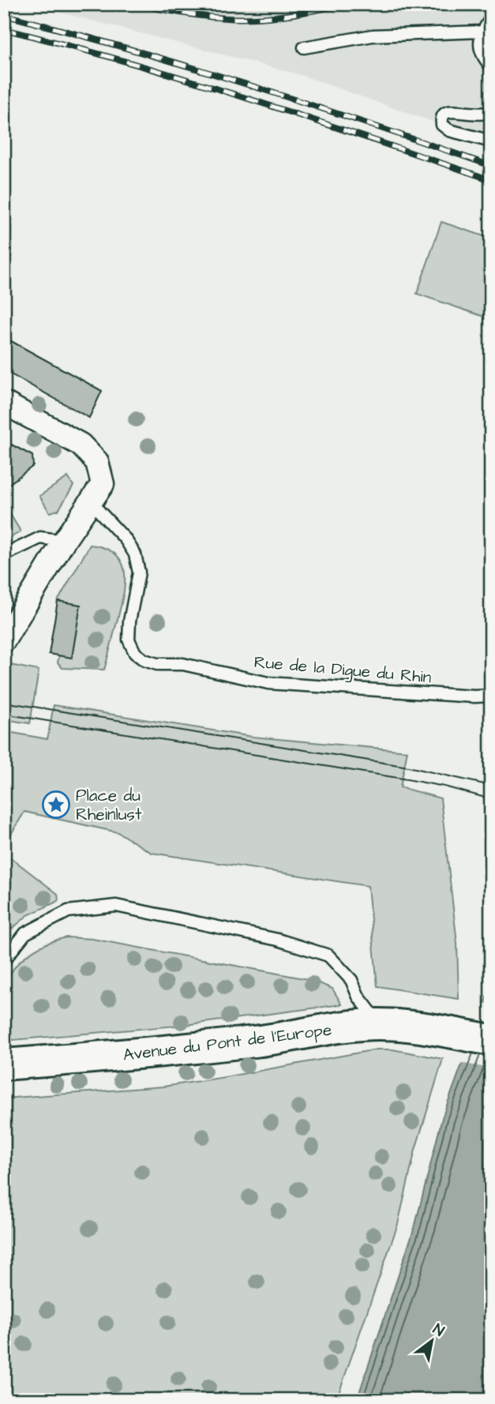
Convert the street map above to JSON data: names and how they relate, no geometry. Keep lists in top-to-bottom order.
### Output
{
  "streets": {
    "main road": ["Avenue du Pont de l'Europe"],
    "lane": ["Rue de la Digue du Rhin"]
  },
  "places": {
    "place": ["Place du Rheinlust"]
  },
  "north": "top right"
}
